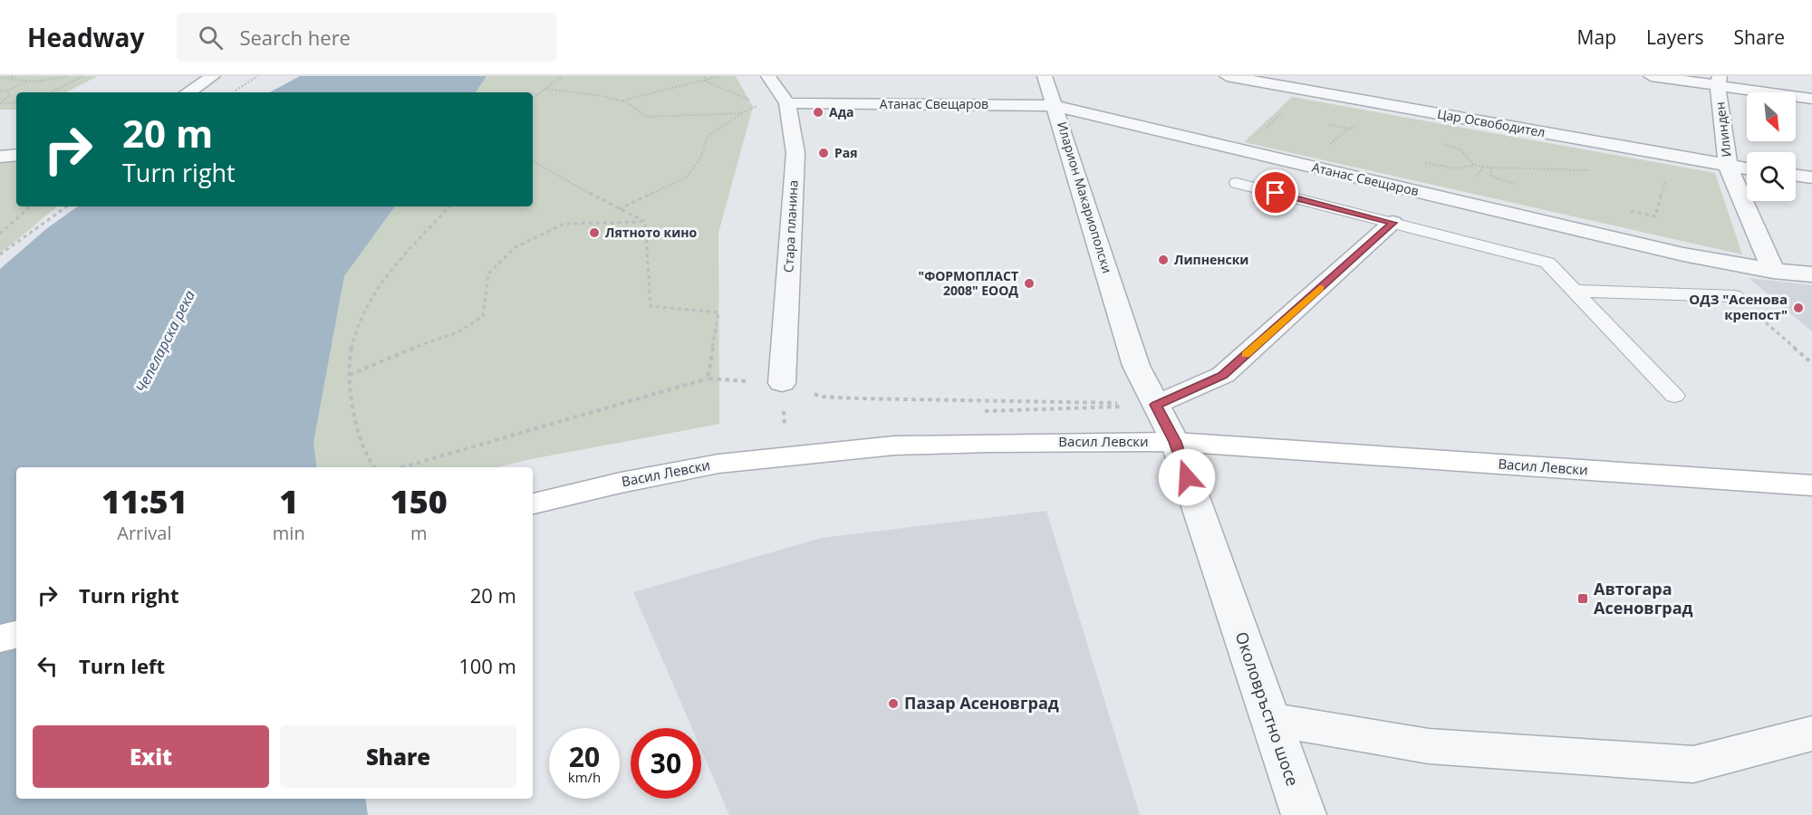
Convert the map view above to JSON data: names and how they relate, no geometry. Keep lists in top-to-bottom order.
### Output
{
  "streets": {
    "main road": ["Васил Левски"],
    "street": [
      "Атанас Свещаров",
      "Цар Освободител",
      "Илинден",
      "Иларион Макариополски",
      "Стара планина",
      "Околовръстно шосе"
    ]
  },
  "crossings": [
    ["Атанас Свещаров", "Илинден"],
    ["Атанас Свещаров", "Иларион Макариополски"],
    ["Атанас Свещаров", "Стара планина"],
    ["Цар Освободител", "Илинден"],
    ["Иларион Макариополски", "Васил Левски"],
    ["Иларион Макариополски", "Околовръстно шосе"],
    ["Васил Левски", "Околовръстно шосе"]
  ],
  "water": ["Чепеларска река"],
  "places": {
    "other": [
      "Ада",
      "Рая",
      "Лятното кино",
      "Липненски",
      "\"ФОРМОПЛАСТ 2008\" ЕООД",
      "ОДЗ \"Асенова крепост\"",
      "Пазар Асеновград"
    ],
    "transit": ["Автогара Асеновград"]
  },
  "north": "bottom right",
  "page": {
    "header": "Headway",
    "search": "Search here",
    "nav": ["Map", "Layers", "Share"],
    "turn": ["20 m", "Turn right"],
    "eta": [
      "11:51",
      "Arrival",
      "1",
      "min",
      "150",
      "m"
    ],
    "list": [
      {
        "name": "Turn right",
        "value": "20 m"
      },
      {
        "name": "Turn left",
        "value": "100 m"
      }
    ],
    "buttons": ["Exit", "Share"],
    "speed": "20 km/h",
    "limit": "30"
  }
}
